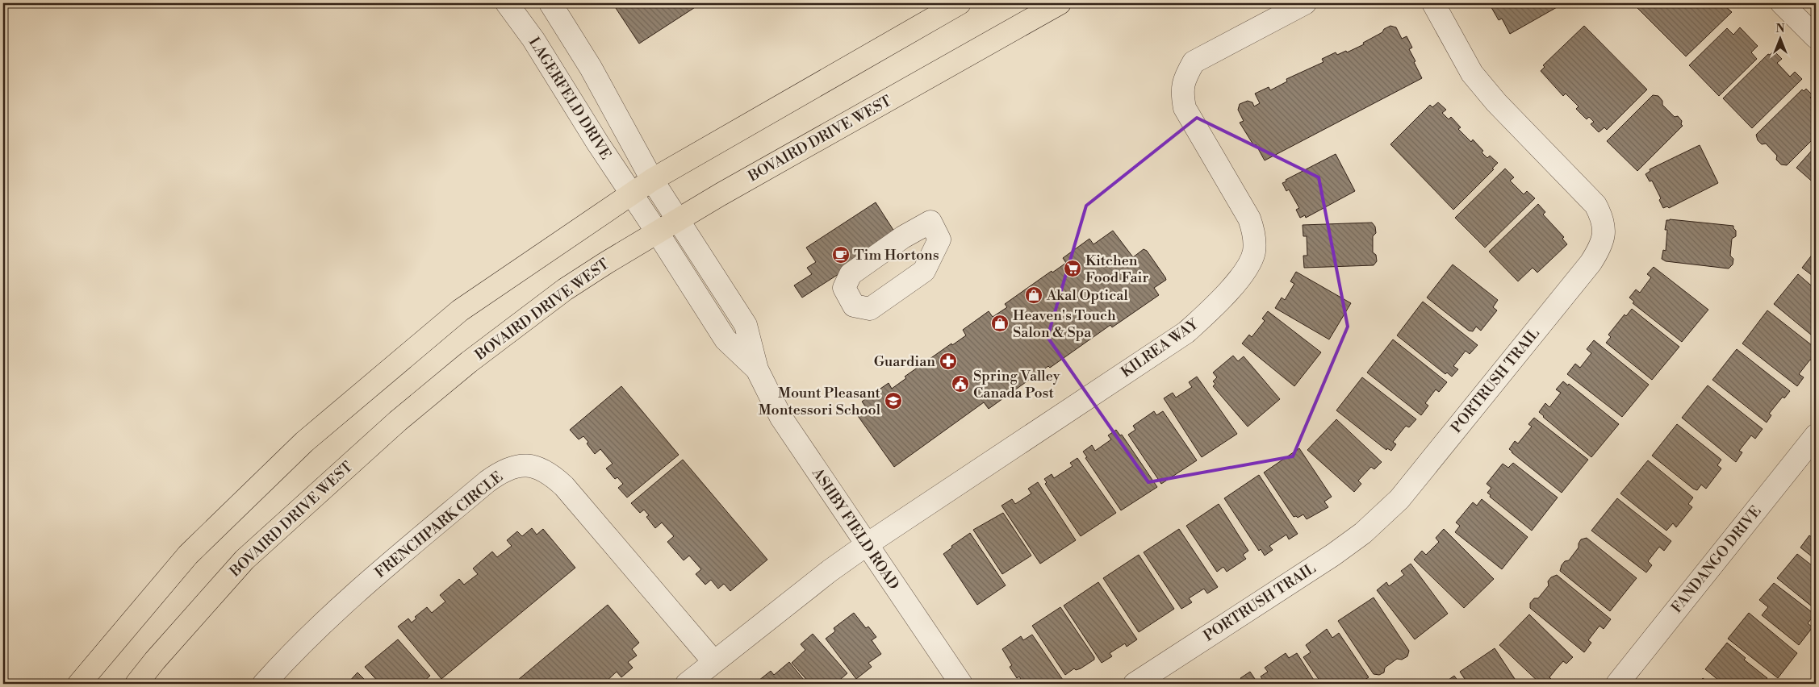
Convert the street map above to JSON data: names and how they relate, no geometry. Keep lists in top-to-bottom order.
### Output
{
  "streets": {
    "main road": ["BOVAIRD DRIVE WEST"],
    "street": [
      "LAGERFELD DRIVE",
      "KILREA WAY",
      "PORTRUSH TRAIL",
      "FRENCHPARK CIRCLE",
      "ASHBY FIELD ROAD",
      "FANDANGO DRIVE"
    ]
  },
  "crossings": [
    ["LAGERFELD DRIVE", "ASHBY FIELD ROAD"],
    ["BOVAIRD DRIVE WEST", "ASHBY FIELD ROAD"],
    ["KILREA WAY", "ASHBY FIELD ROAD"]
  ],
  "places": {
    "cafe": ["Tim Hortons"],
    "supermarket": ["Kitchen Food Fair"],
    "shop": ["Akal Optical", "Heaven's Touch Salon & Spa"],
    "pharmacy": ["Guardian"],
    "public building": ["Spring Valley Canada Post"],
    "school or university": ["Mount Pleasant Montessori School"]
  },
  "north": "top"
}
